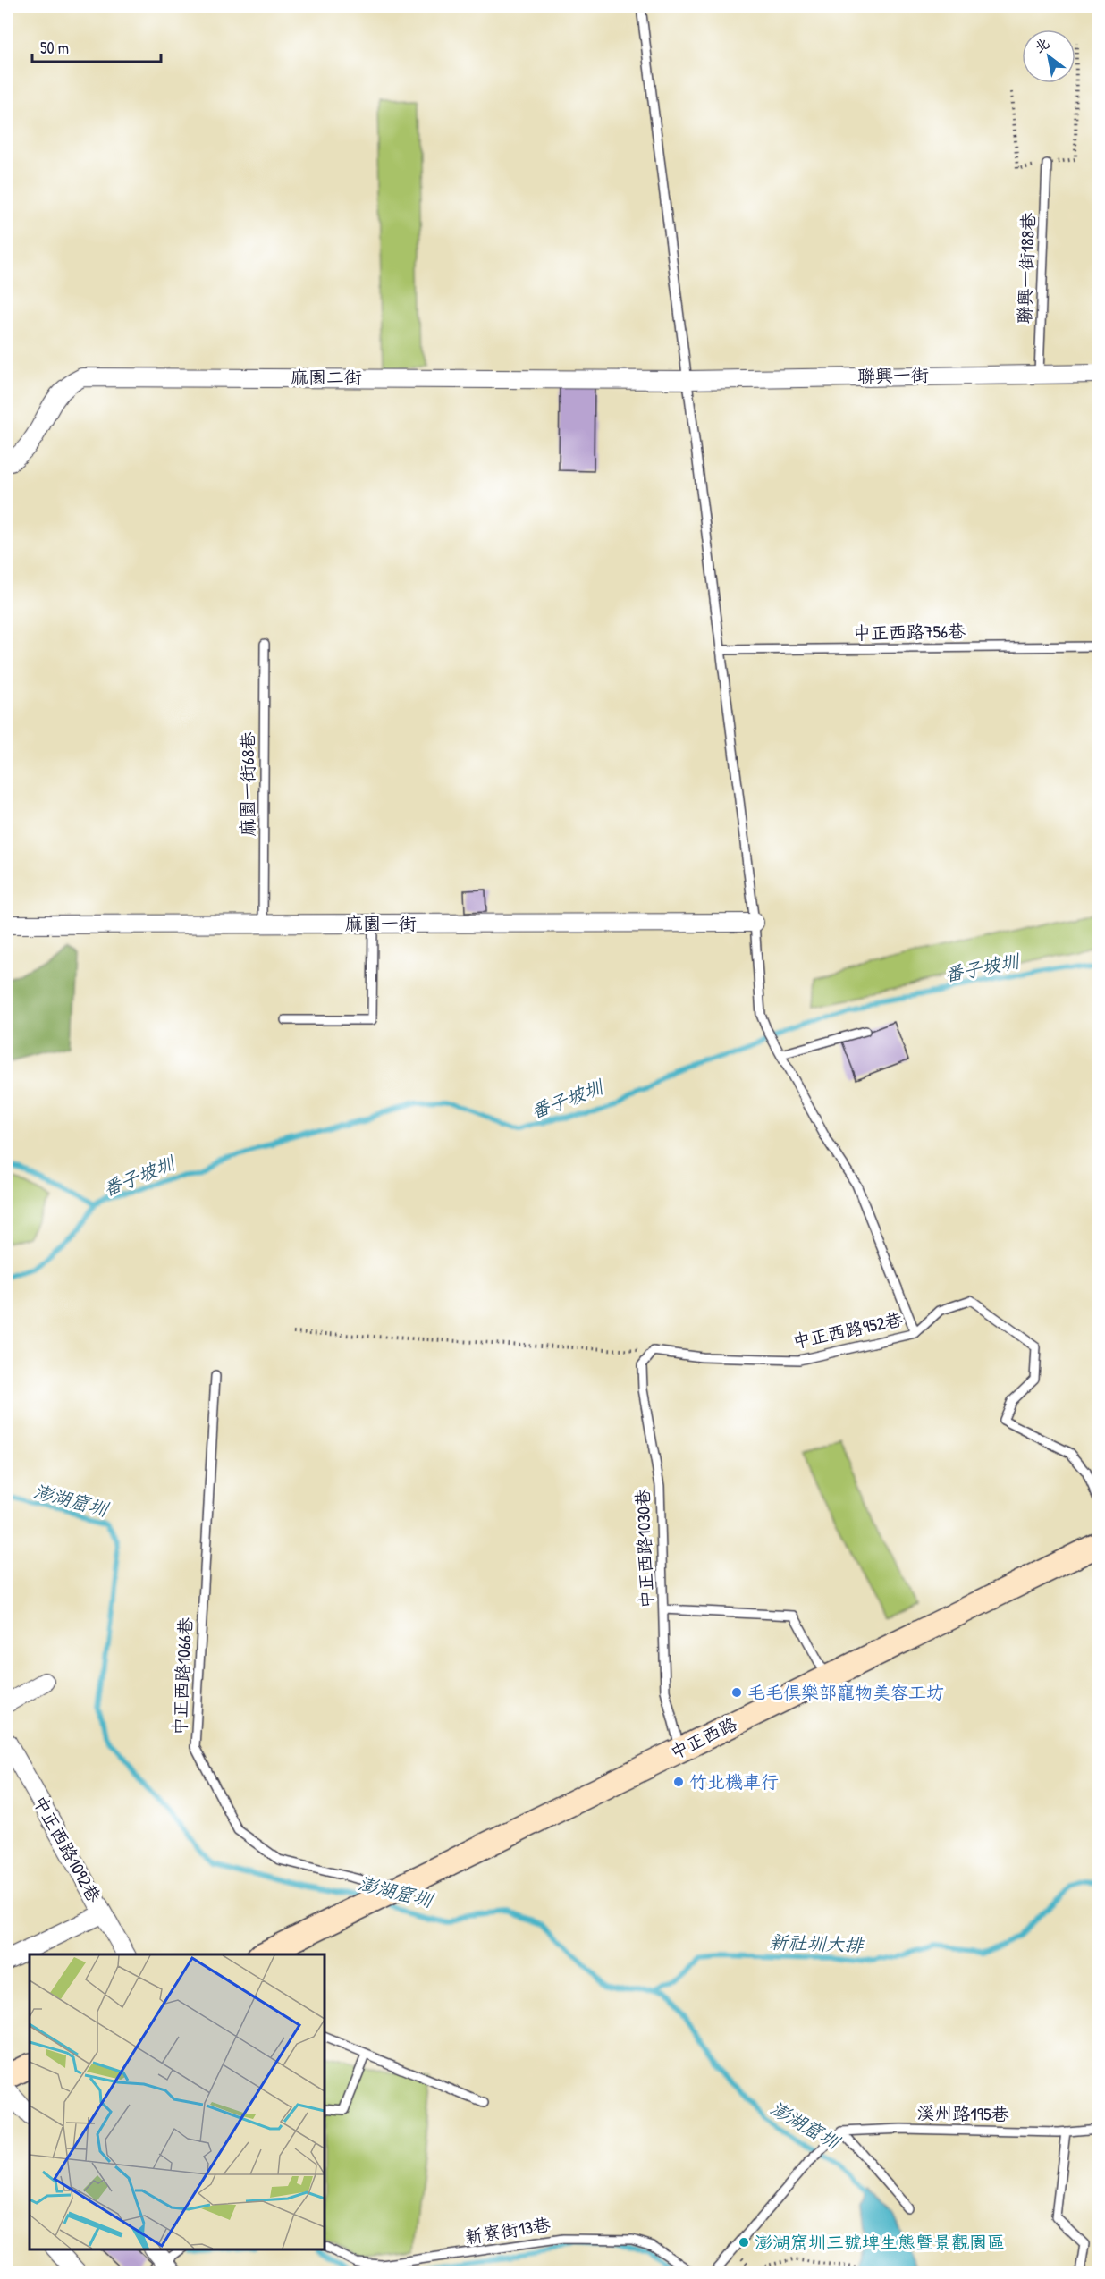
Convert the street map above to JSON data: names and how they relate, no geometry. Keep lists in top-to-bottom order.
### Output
{
  "streets": {
    "main road": ["中正西路"],
    "street": [
      "聯興一街",
      "麻園二街",
      "麻園一街",
      "中正西路1092巷"
    ],
    "lane": [
      "聯興一街188巷",
      "中正西路756巷",
      "麻園一街68巷",
      "中正西路952巷",
      "中正西路1030巷",
      "中正西路1066巷",
      "溪州路195巷",
      "新寮街13巷"
    ]
  },
  "crossings": [
    ["聯興一街188巷", "聯興一街"],
    ["聯興一街", "麻園二街"],
    ["麻園一街68巷", "麻園一街"],
    ["中正西路952巷", "中正西路1030巷"],
    ["中正西路1030巷", "中正西路"],
    ["中正西路1066巷", "中正西路"]
  ],
  "water": ["番子坡圳", "澎湖窟圳", "新社圳大排"],
  "places": ["毛毛俱樂部寵物美容工坊", "竹北機車行", "澎湖窟圳三號埤生態暨景觀園區"],
  "scale_bar": "50 m",
  "north": "top left"
}
